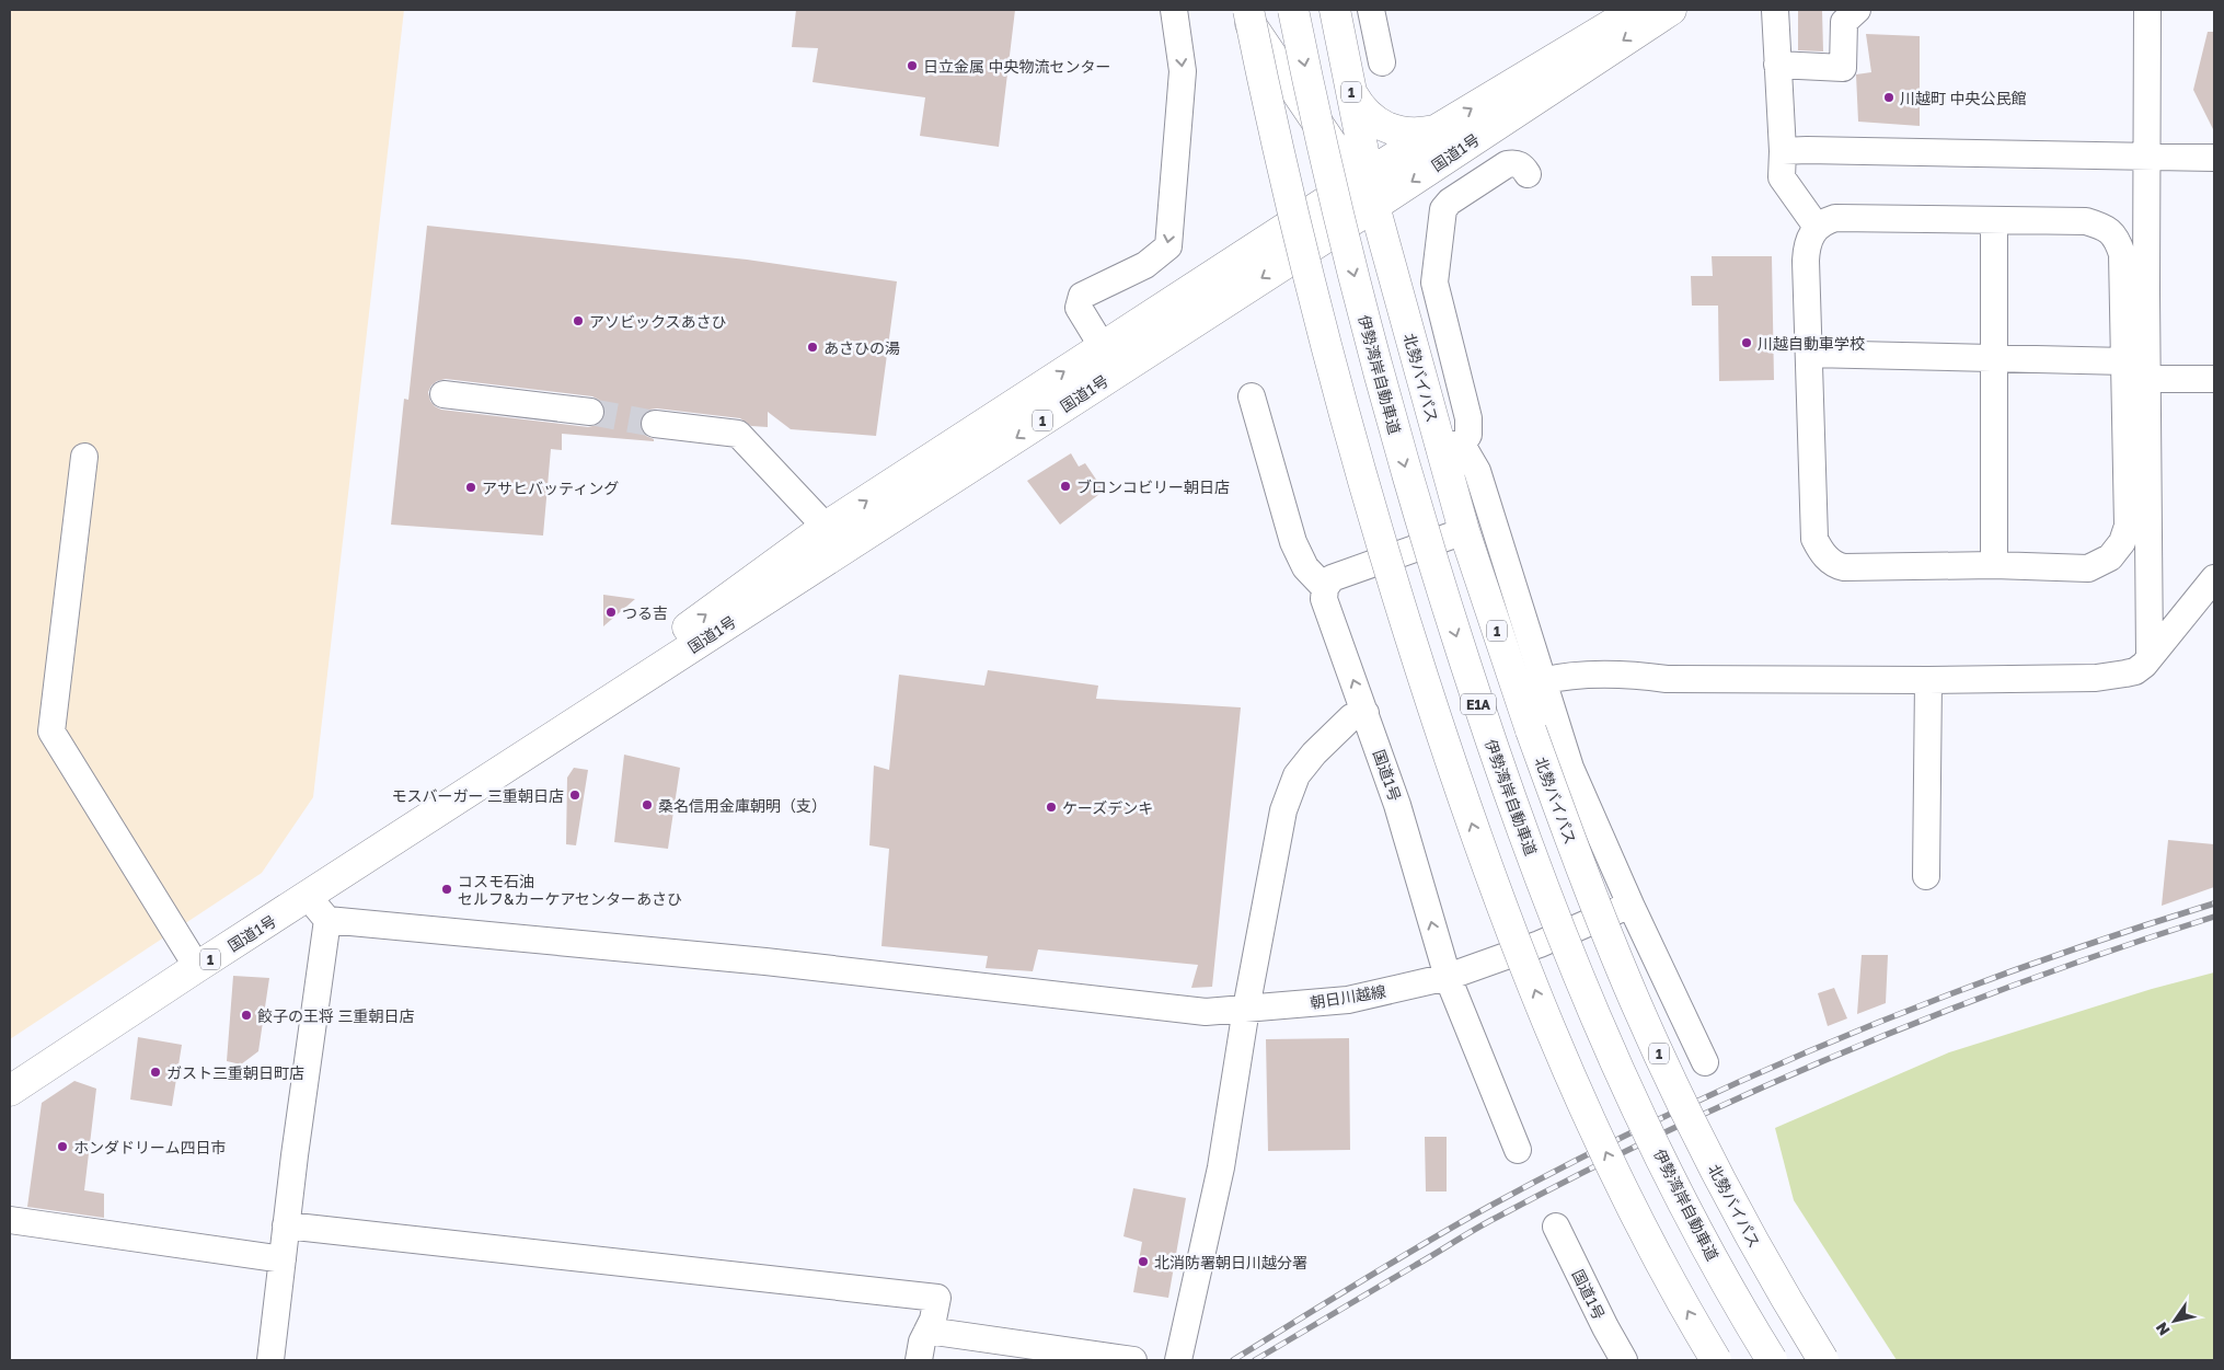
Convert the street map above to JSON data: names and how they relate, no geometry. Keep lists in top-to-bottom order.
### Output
{
  "streets": {
    "highway": [
      "1",
      "国道1号",
      "伊勢湾岸自動車道",
      "北勢バイパス",
      "E1A"
    ],
    "street": ["朝日川越線"]
  },
  "crossings": [
    ["1", "北勢バイパス"],
    ["国道1号", "北勢バイパス"],
    ["国道1号", "朝日川越線"]
  ],
  "places": [
    "日立金属 中央物流センター",
    "川越町 中央公民館",
    "アソビックスあさひ",
    "川越自動車学校",
    "あさひの湯",
    "ブロンコビリー朝日店",
    "アサヒバッティング",
    "つる吉",
    "モスバーガー 三重朝日店",
    "桑名信用金庫朝明（支）",
    "ケーズデンキ",
    "コスモ石油 セルフ&カーケアセンターあさひ",
    "餃子の王将 三重朝日店",
    "ガスト三重朝日町店",
    "ホンダドリーム四日市",
    "北消防署朝日川越分署"
  ],
  "north": "bottom left"
}
